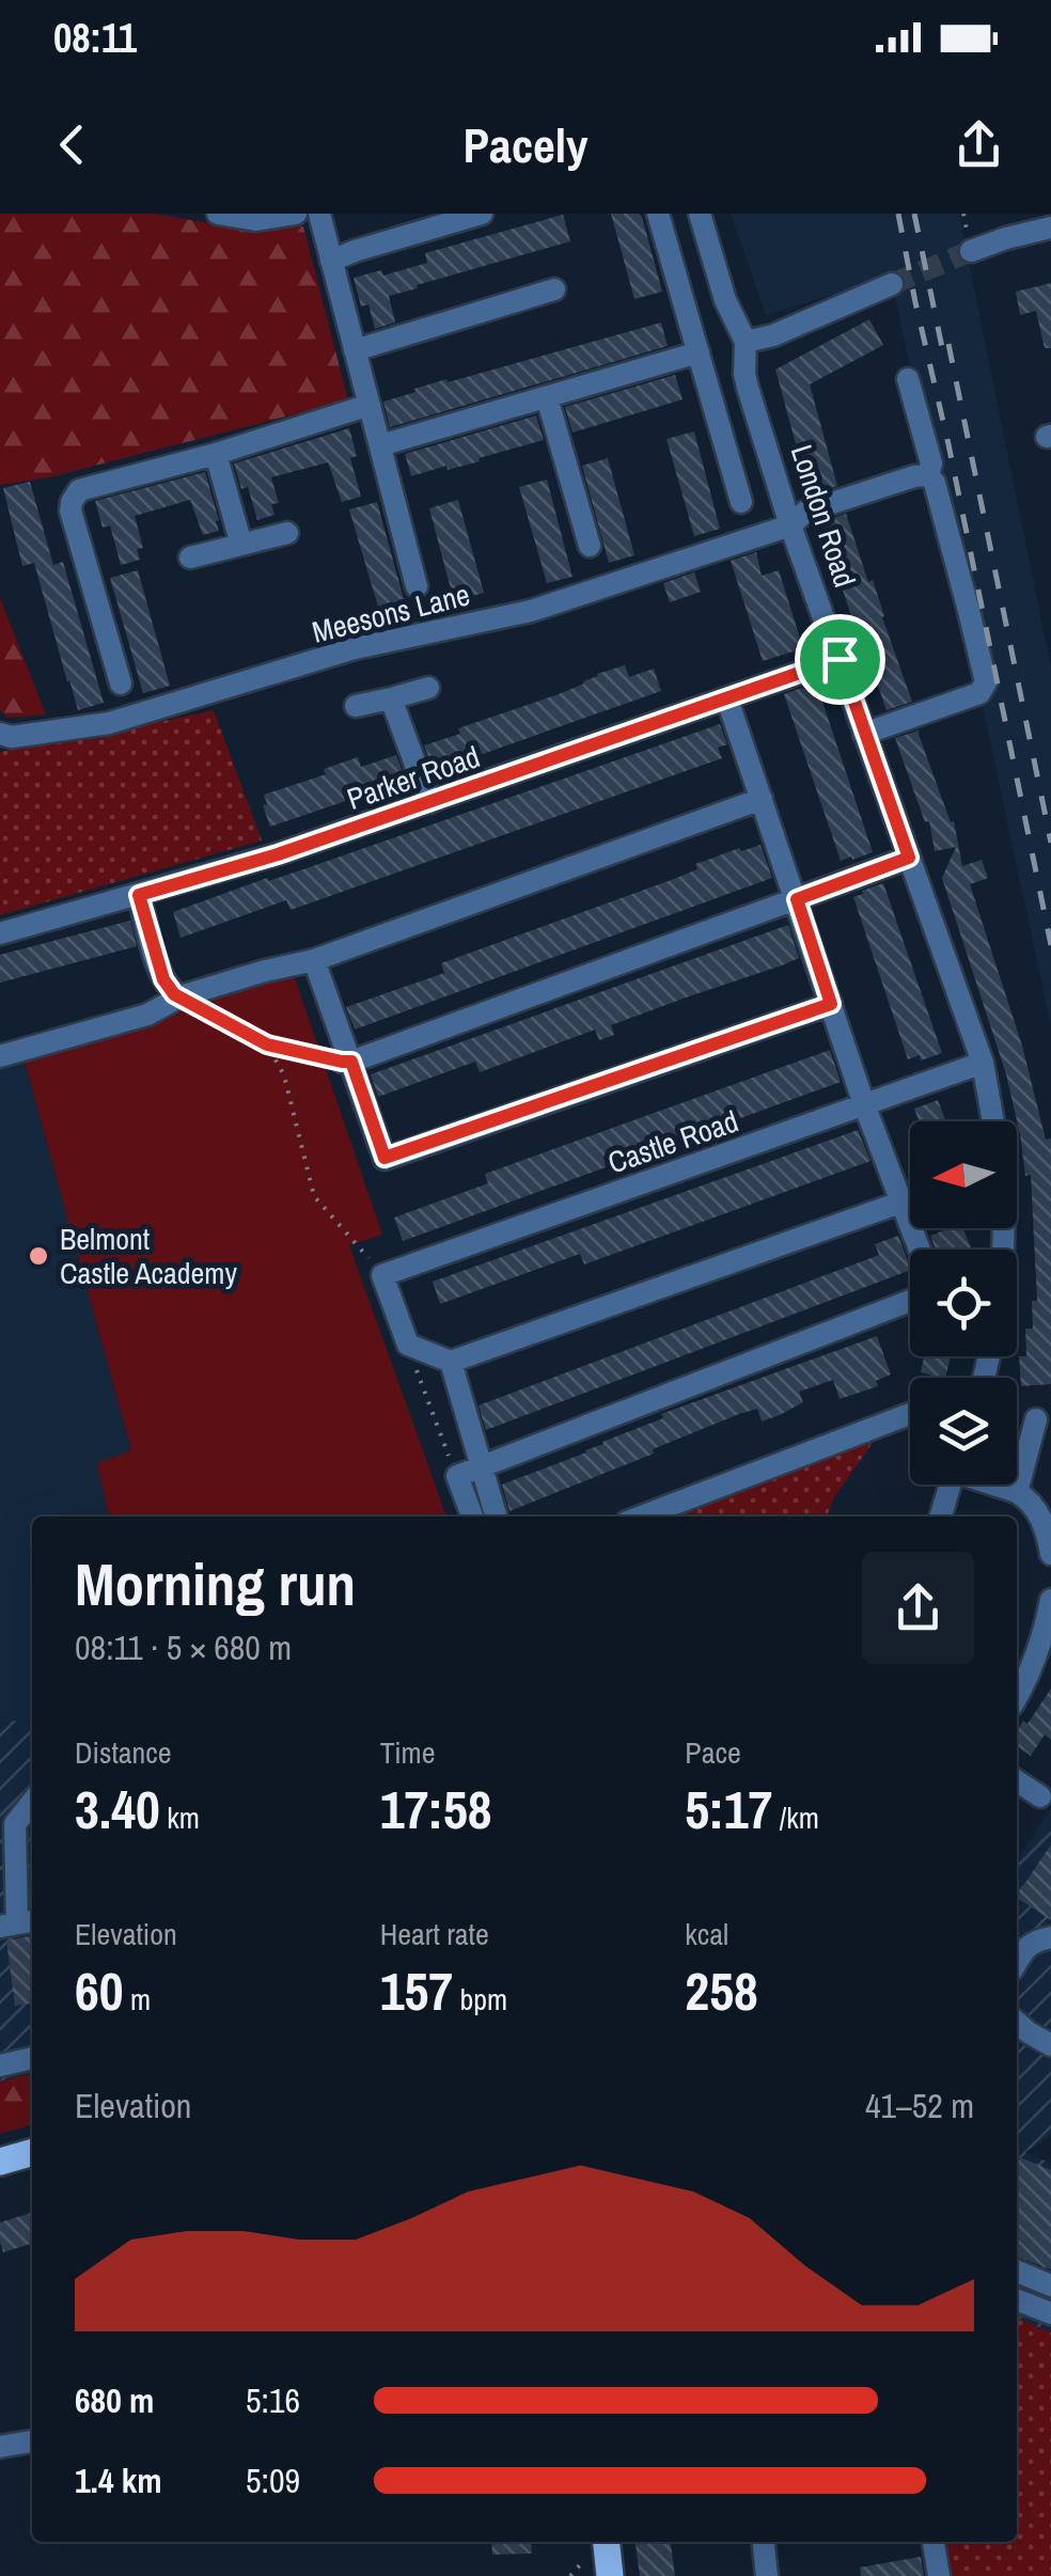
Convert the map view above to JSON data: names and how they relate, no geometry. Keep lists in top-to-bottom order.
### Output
{
  "streets": {
    "street": [
      "London Road",
      "Meesons Lane",
      "Parker Road",
      "Castle Road"
    ]
  },
  "crossings": [
    ["London Road", "Meesons Lane"],
    ["London Road", "Parker Road"],
    ["London Road", "Castle Road"]
  ],
  "places": ["Belmont Castle Academy"],
  "north": "left",
  "page": {
    "status": "08:11",
    "header": "Pacely",
    "heading": ["Morning run", "08:11 · 5 × 680 m"],
    "stats": [
      ["Distance", "3.40 km"],
      ["Time", "17:58"],
      ["Pace", "5:17 /km"],
      ["Elevation", "60 m"],
      ["Heart rate", "157 bpm"],
      ["kcal", "258"]
    ],
    "chart": ["Elevation", "41–52 m"],
    "list": [
      {
        "name": "680 m",
        "note": "5:16"
      },
      {
        "name": "1.4 km",
        "note": "5:09"
      }
    ]
  }
}
